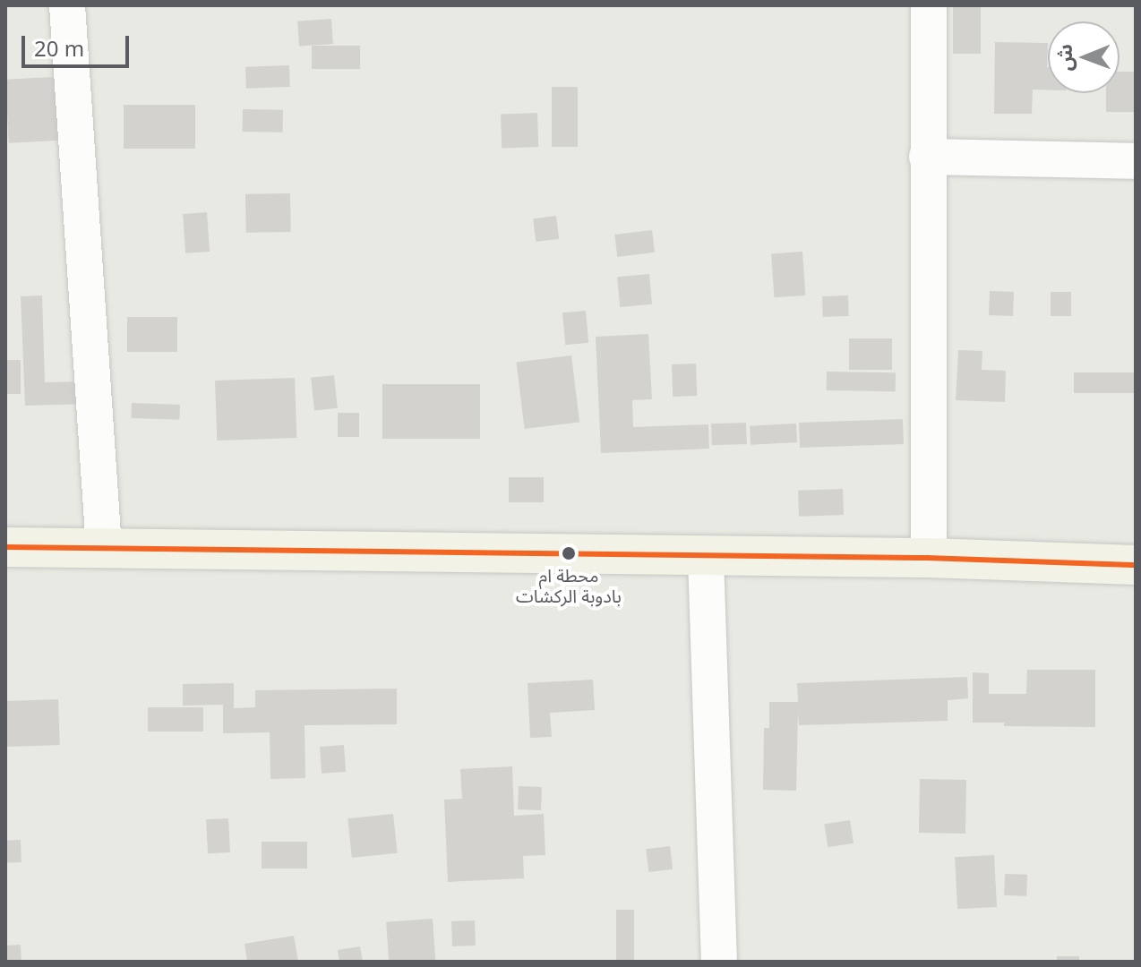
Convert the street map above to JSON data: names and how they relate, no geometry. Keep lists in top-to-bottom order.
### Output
{
  "places": ["محطة ام بادوبة الركشات"],
  "scale_bar": "20 m",
  "north": "left"
}
